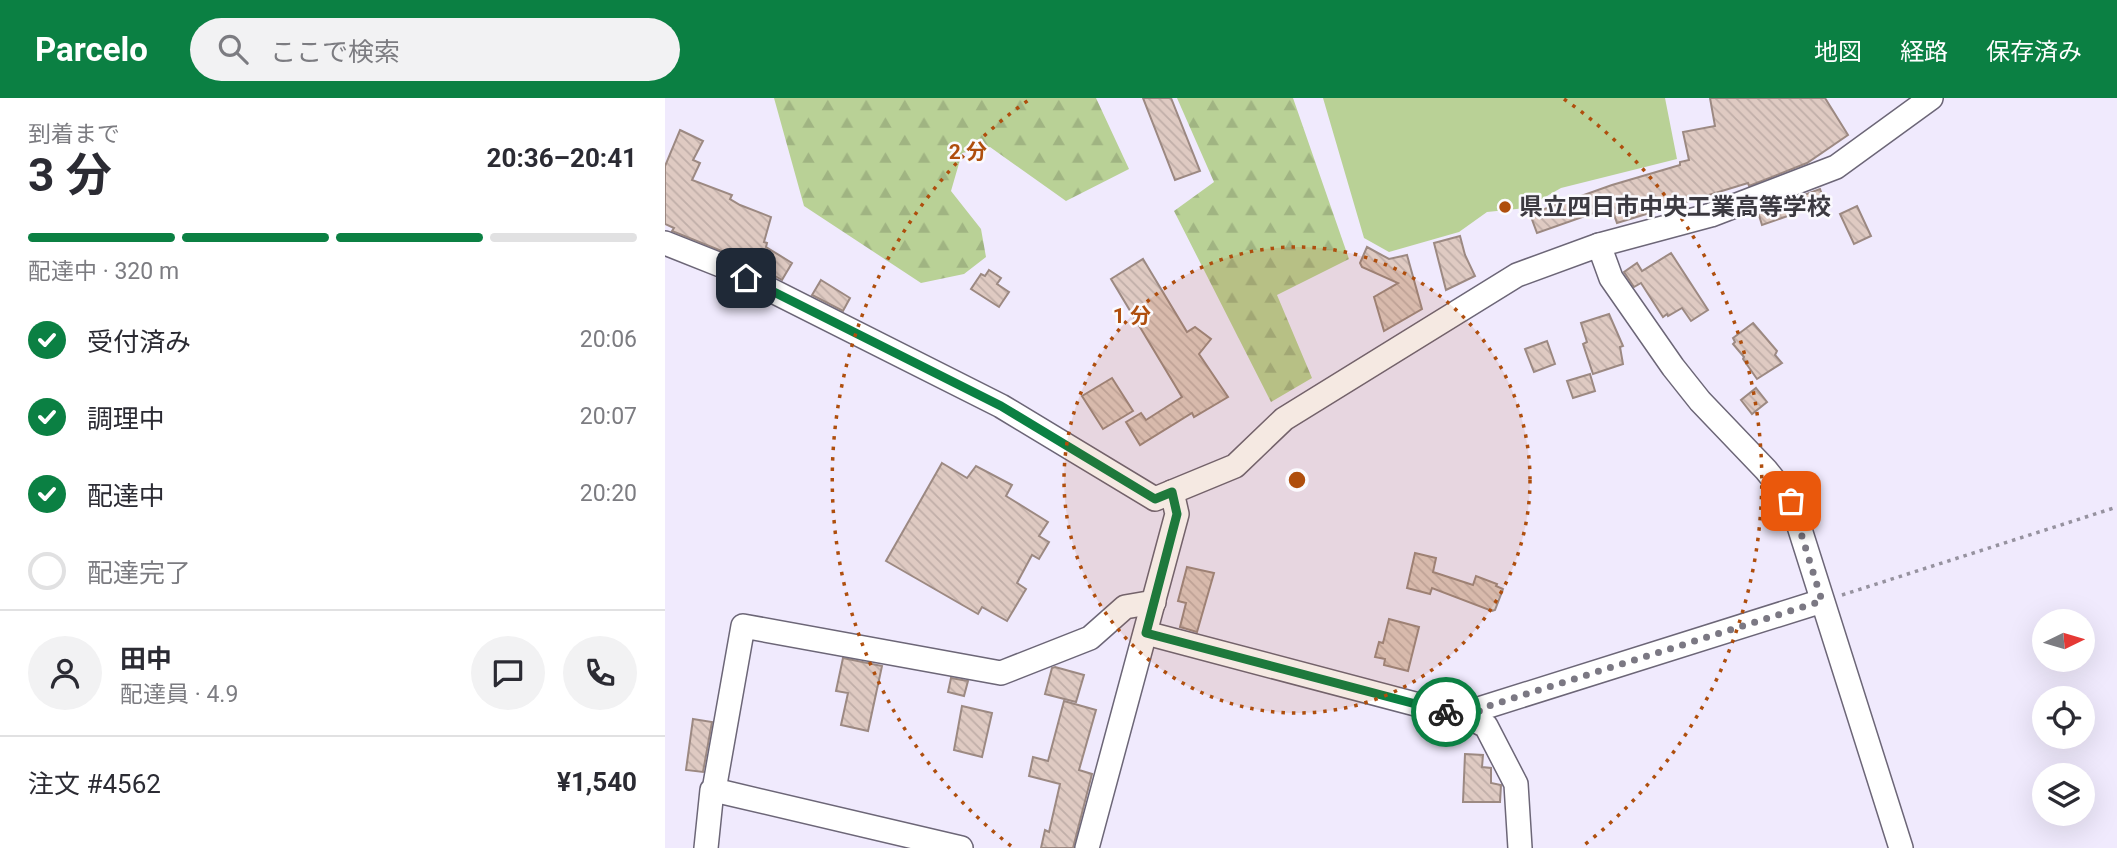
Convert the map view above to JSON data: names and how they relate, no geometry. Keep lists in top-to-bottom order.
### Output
{
  "places": ["県立四日市中央工業高等学校"],
  "north": "right",
  "page": {
    "header": "Parcelo",
    "search": "ここで検索",
    "nav": ["地図", "経路", "保存済み"],
    "heading": ["3 分", "到着まで", "20:36–20:41"],
    "panel": [
      "田中",
      "配達員 · 4.9",
      "注文 #4562",
      "¥1,540"
    ],
    "bar": "配達中 · 320 m",
    "list": [
      ["受付済み", "20:06"],
      ["調理中", "20:07"],
      ["配達中", "20:20"],
      "配達完了"
    ]
  },
  "rings": ["2 分", "1 分"]
}
